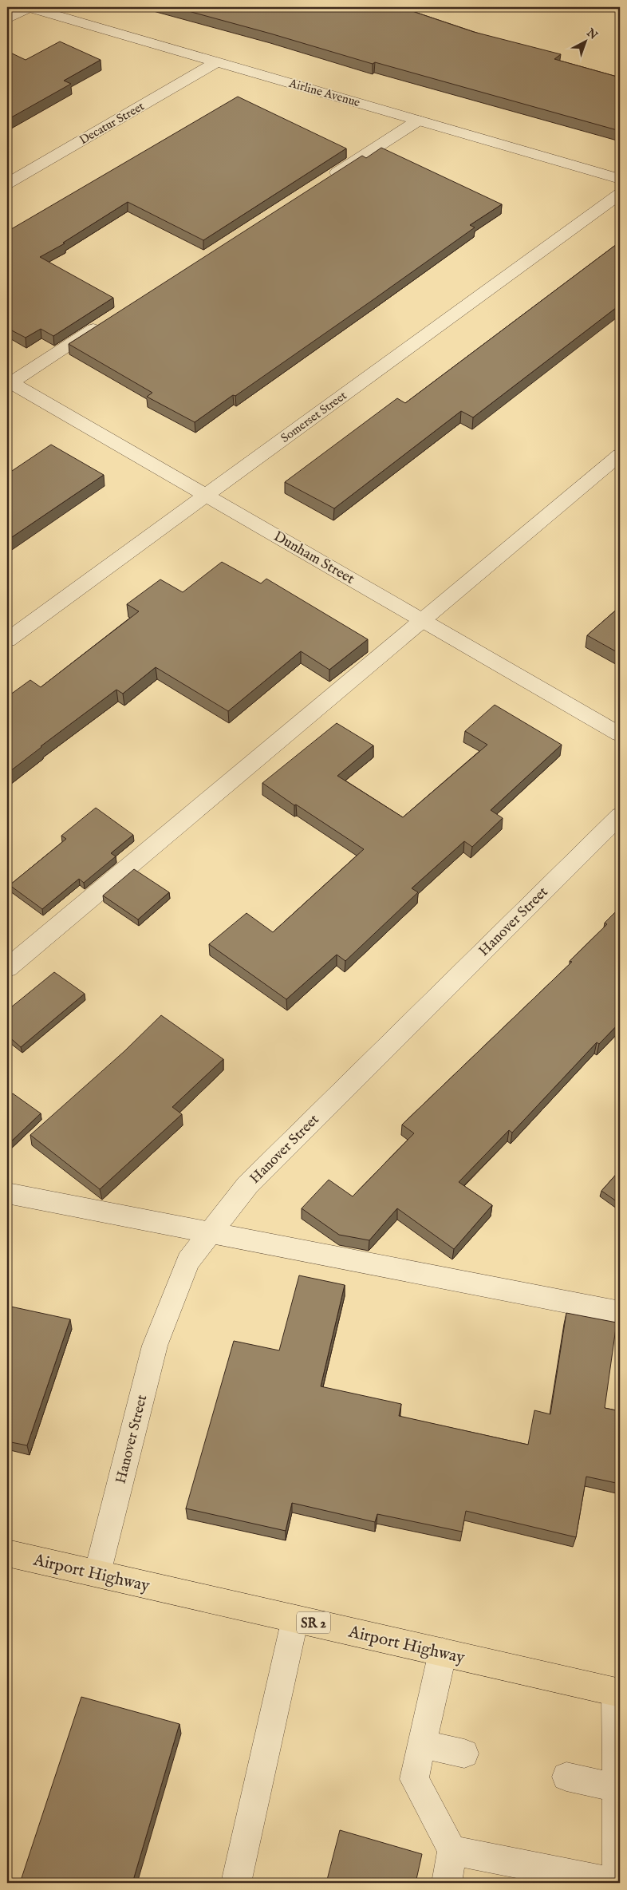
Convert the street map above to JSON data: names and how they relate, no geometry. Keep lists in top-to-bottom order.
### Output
{
  "streets": {
    "main road": ["Airport Highway", "SR 2"],
    "street": [
      "Airline Avenue",
      "Decatur Street",
      "Somerset Street",
      "Dunham Street",
      "Hanover Street"
    ]
  },
  "crossings": [
    ["Airline Avenue", "Decatur Street"],
    ["Somerset Street", "Dunham Street"],
    ["Hanover Street", "Airport Highway"]
  ],
  "north": "top right"
}
